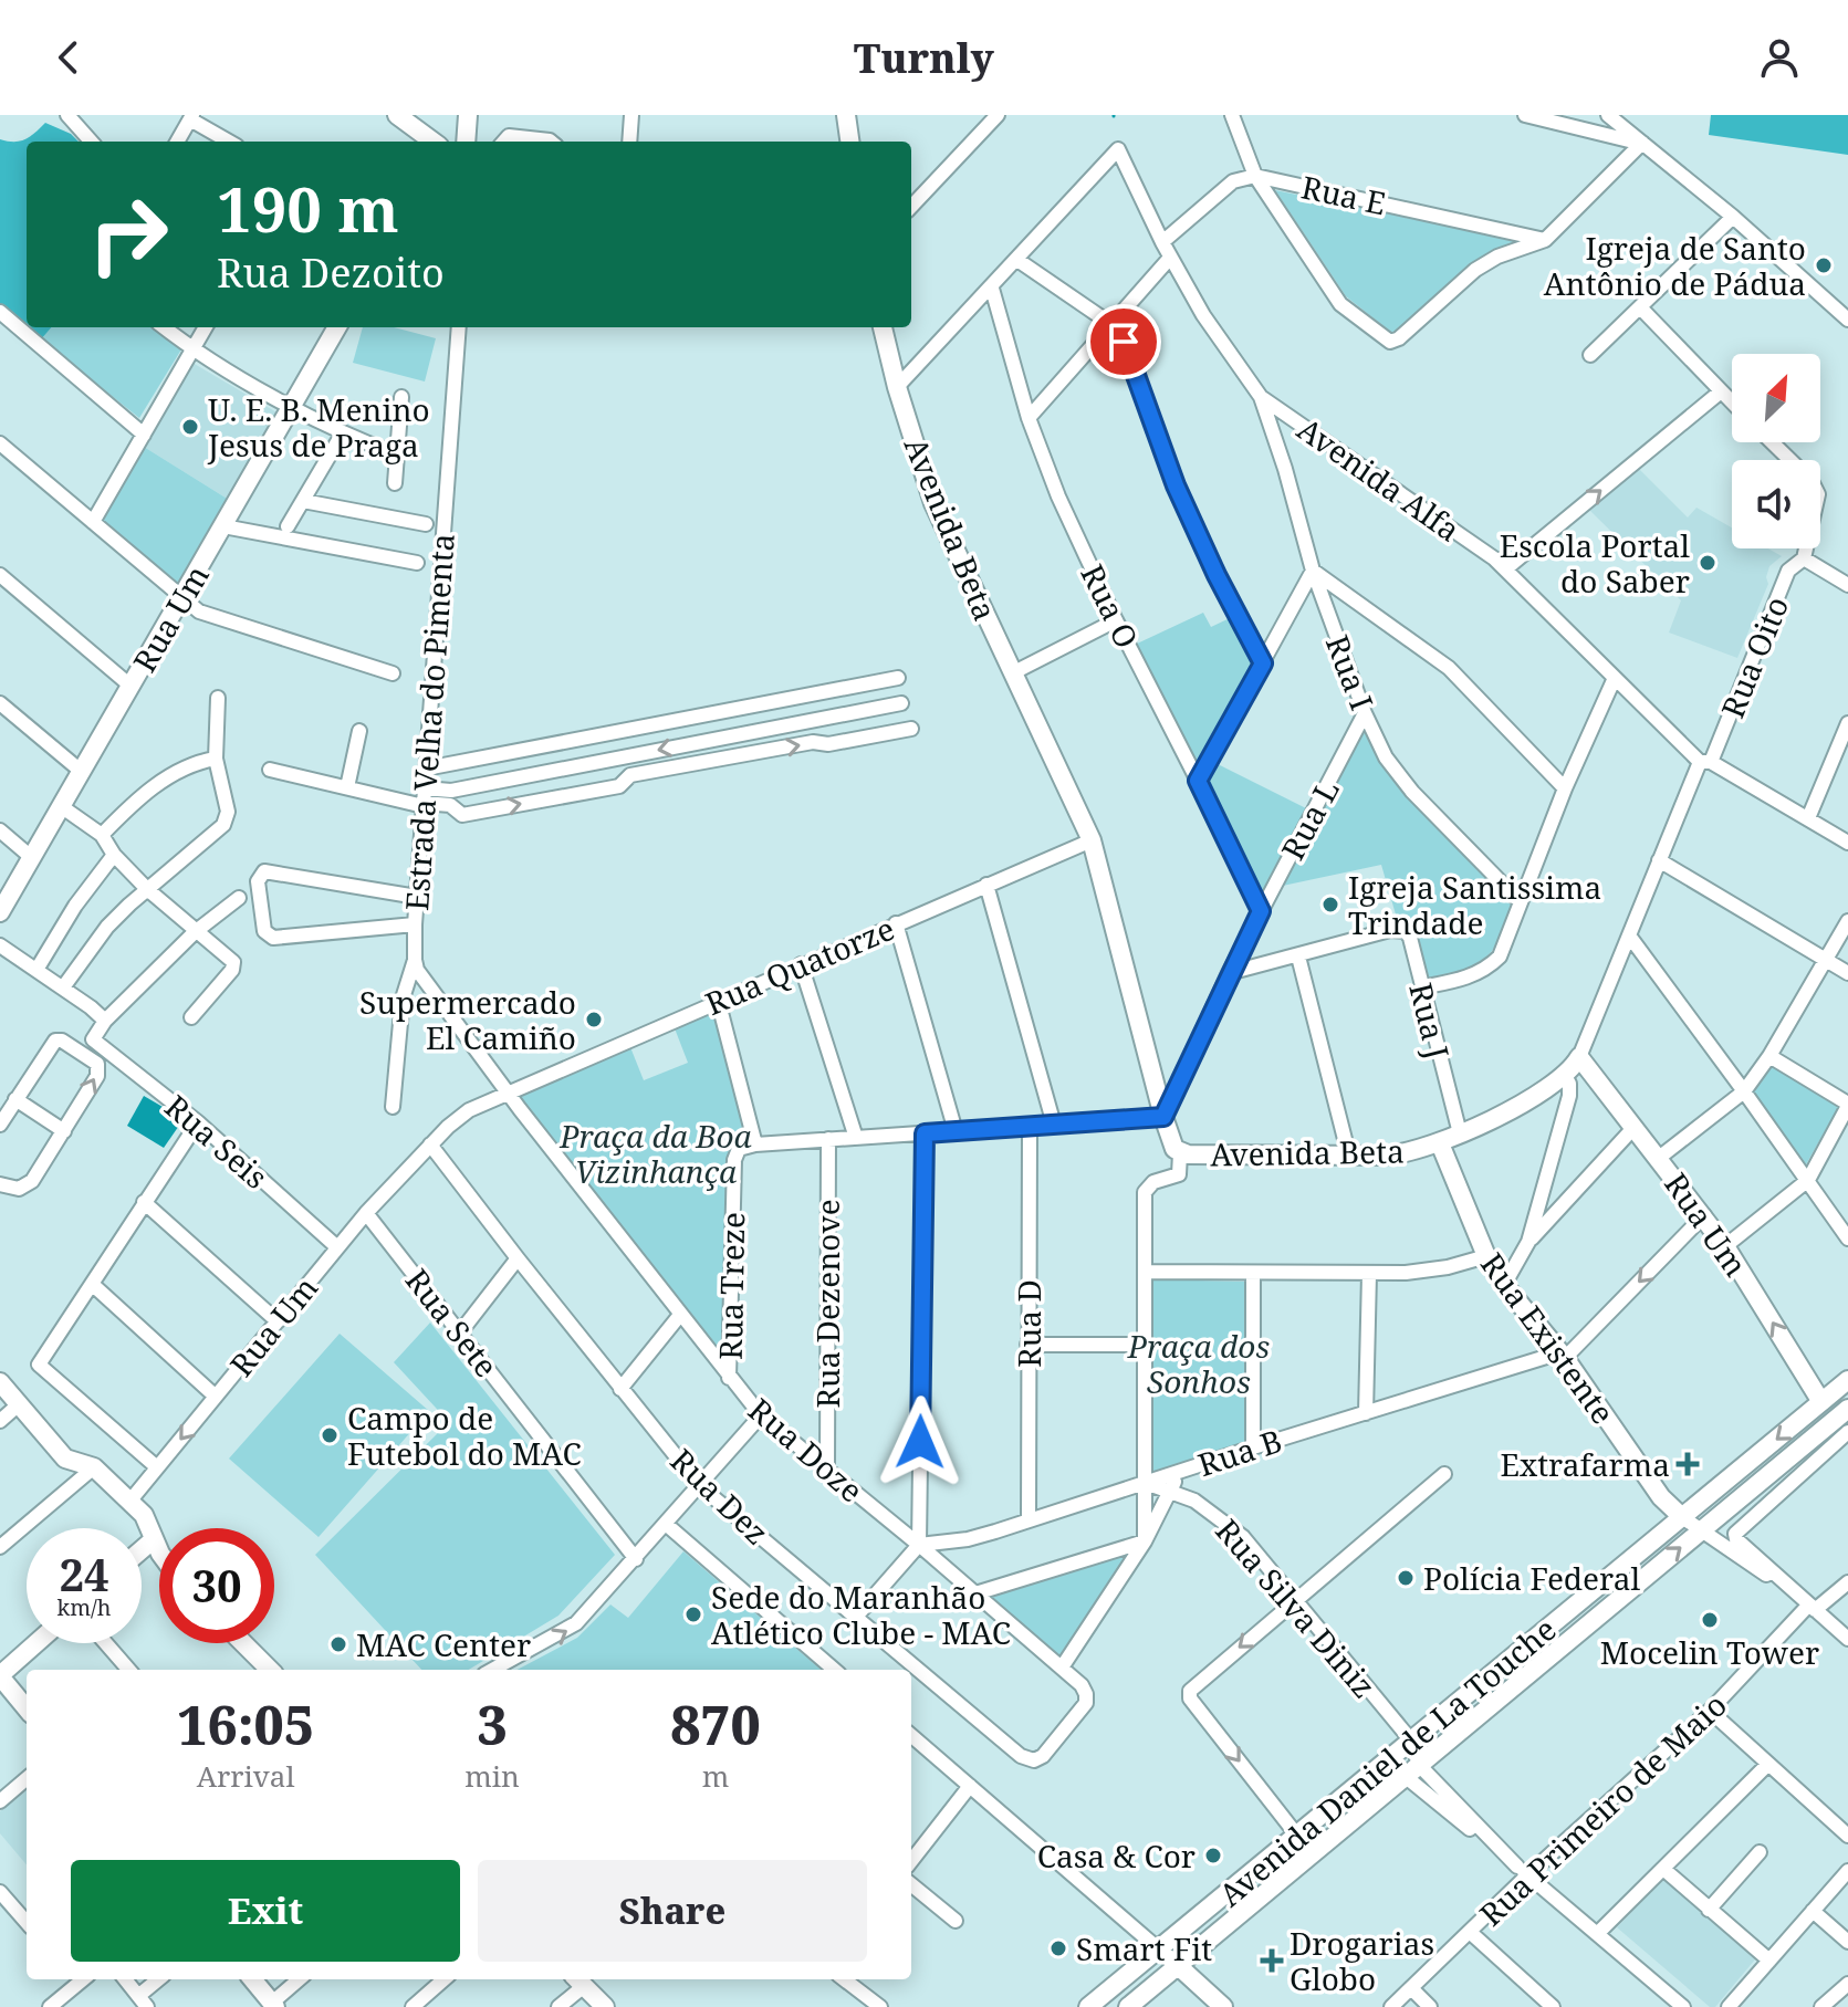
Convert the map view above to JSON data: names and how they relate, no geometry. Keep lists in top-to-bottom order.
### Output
{
  "streets": {
    "main road": [
      "Avenida Beta",
      "Rua Um",
      "Rua Existente",
      "Avenida Daniel de La Touche"
    ],
    "street": [
      "Rua E",
      "Avenida Alfa",
      "Rua O",
      "Rua Oito",
      "Rua I",
      "Estrada Velha do Pimenta",
      "Rua L",
      "Rua Quatorze",
      "Rua J",
      "Rua Seis",
      "Rua Treze",
      "Rua Dezenove",
      "Rua Sete",
      "Rua D",
      "Rua Doze",
      "Rua B",
      "Rua Dez",
      "Rua Silva Diniz",
      "Rua Primeiro de Maio"
    ]
  },
  "crossings": [
    ["Avenida Alfa", "Avenida Beta"],
    ["Avenida Alfa", "Rua Oito"],
    ["Avenida Alfa", "Rua I"],
    ["Avenida Beta", "Rua Um"],
    ["Avenida Beta", "Rua Oito"],
    ["Avenida Beta", "Rua L"],
    ["Avenida Beta", "Rua Quatorze"],
    ["Avenida Beta", "Rua J"],
    ["Avenida Beta", "Rua Existente"],
    ["Rua O", "Rua L"],
    ["Rua Um", "Estrada Velha do Pimenta"],
    ["Rua Um", "Rua Quatorze"],
    ["Rua Um", "Rua Seis"],
    ["Rua Um", "Rua Sete"],
    ["Rua Um", "Rua Doze"],
    ["Rua Um", "Rua Dez"],
    ["Rua Um", "Avenida Daniel de La Touche"],
    ["Rua I", "Rua L"],
    ["Estrada Velha do Pimenta", "Rua Quatorze"],
    ["Estrada Velha do Pimenta", "Rua Doze"],
    ["Rua L", "Rua J"],
    ["Rua Quatorze", "Rua Doze"],
    ["Rua Treze", "Rua Doze"],
    ["Rua Dezenove", "Rua Doze"],
    ["Rua D", "Rua B"],
    ["Rua Existente", "Rua B"],
    ["Rua Existente", "Avenida Daniel de La Touche"],
    ["Rua Doze", "Rua B"],
    ["Rua Doze", "Rua Dez"],
    ["Rua B", "Rua Silva Diniz"],
    ["Rua Silva Diniz", "Avenida Daniel de La Touche"]
  ],
  "parks": ["Praça da Boa Vizinhança", "Praça dos Sonhos"],
  "places": {
    "other": [
      "Igreja de Santo Antônio de Pádua",
      "U. E. B. Menino Jesus de Praga",
      "Escola Portal do Saber",
      "Igreja Santissima Trindade",
      "Supermercado El Camiño",
      "Campo de Futebol do MAC",
      "Polícia Federal",
      "Sede do Maranhão Atlético Clube - MAC",
      "Mocelin Tower",
      "MAC Center",
      "Casa & Cor",
      "Smart Fit"
    ],
    "health": ["Extrafarma", "Drogarias Globo"]
  },
  "north": "top right",
  "page": {
    "header": "Turnly",
    "turn": ["190 m", "Rua Dezoito"],
    "speed": "24 km/h",
    "limit": "30",
    "eta": [
      "16:05",
      "Arrival",
      "3",
      "min",
      "870",
      "m"
    ],
    "buttons": ["Exit", "Share"]
  }
}
